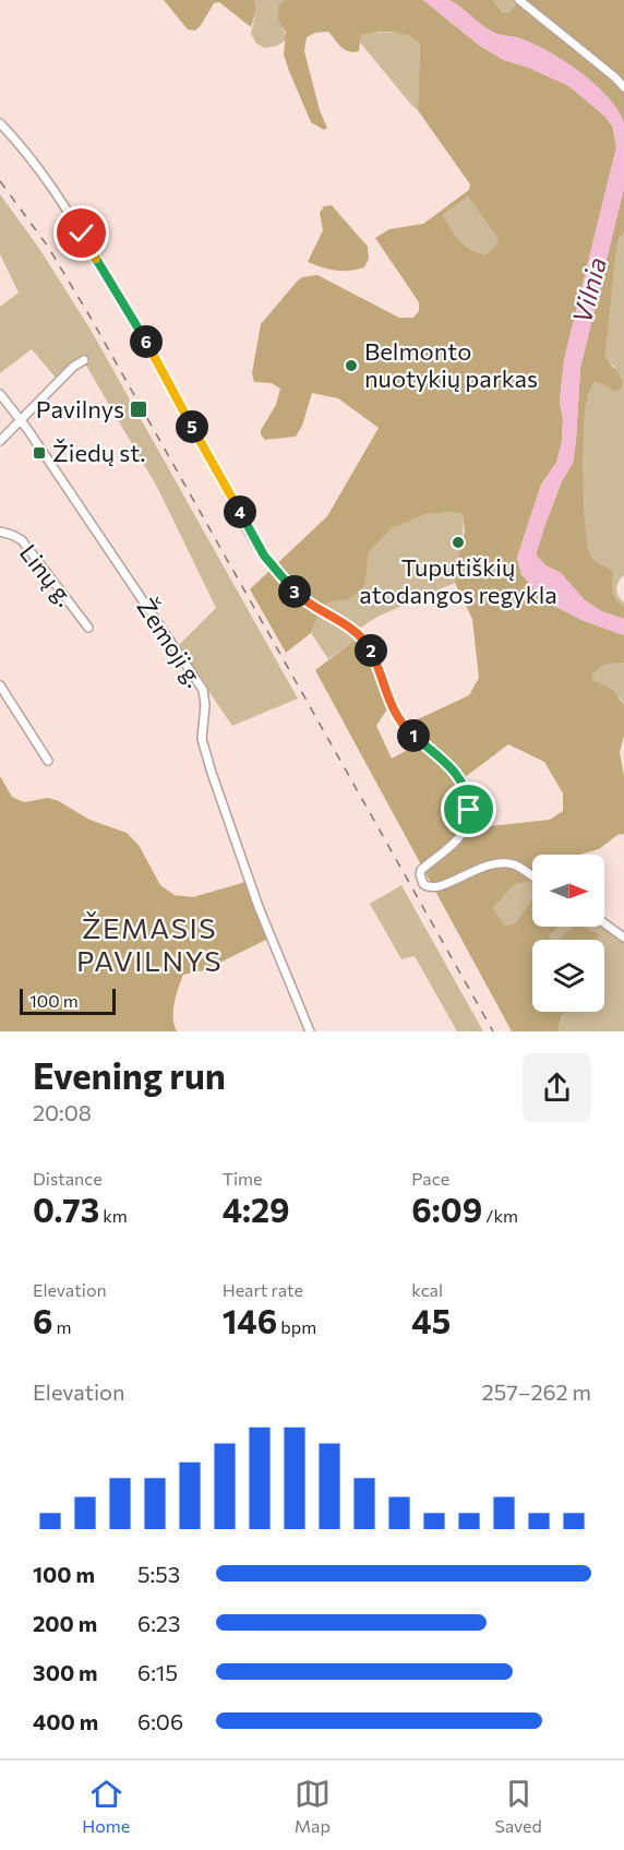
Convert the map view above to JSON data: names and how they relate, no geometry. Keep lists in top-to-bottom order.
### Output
{
  "streets": {
    "street": ["Linų g.", "Žemoji g."]
  },
  "districts": ["ŽEMASIS PAVILNYS"],
  "water": ["Vilnia"],
  "places": {
    "other": ["Belmonto nuotykių parkas", "Tuputiškių atodangos regykla"],
    "transit": ["Pavilnys", "Žiedų st."]
  },
  "scale_bar": "100 m",
  "north": "right",
  "page": {
    "pins": [
      "6",
      "5",
      "4",
      "3",
      "2",
      "1"
    ],
    "scale": "100 m",
    "heading": ["Evening run", "20:08"],
    "stats": [
      ["Distance", "0.73 km"],
      ["Time", "4:29"],
      ["Pace", "6:09 /km"],
      ["Elevation", "6 m"],
      ["Heart rate", "146 bpm"],
      ["kcal", "45"]
    ],
    "chart": ["Elevation", "257–262 m"],
    "list": [
      {
        "name": "100 m",
        "note": "5:53"
      },
      {
        "name": "200 m",
        "note": "6:23"
      },
      {
        "name": "300 m",
        "note": "6:15"
      },
      {
        "name": "400 m",
        "note": "6:06"
      }
    ],
    "tabs": ["Home", "Map", "Saved"]
  }
}
